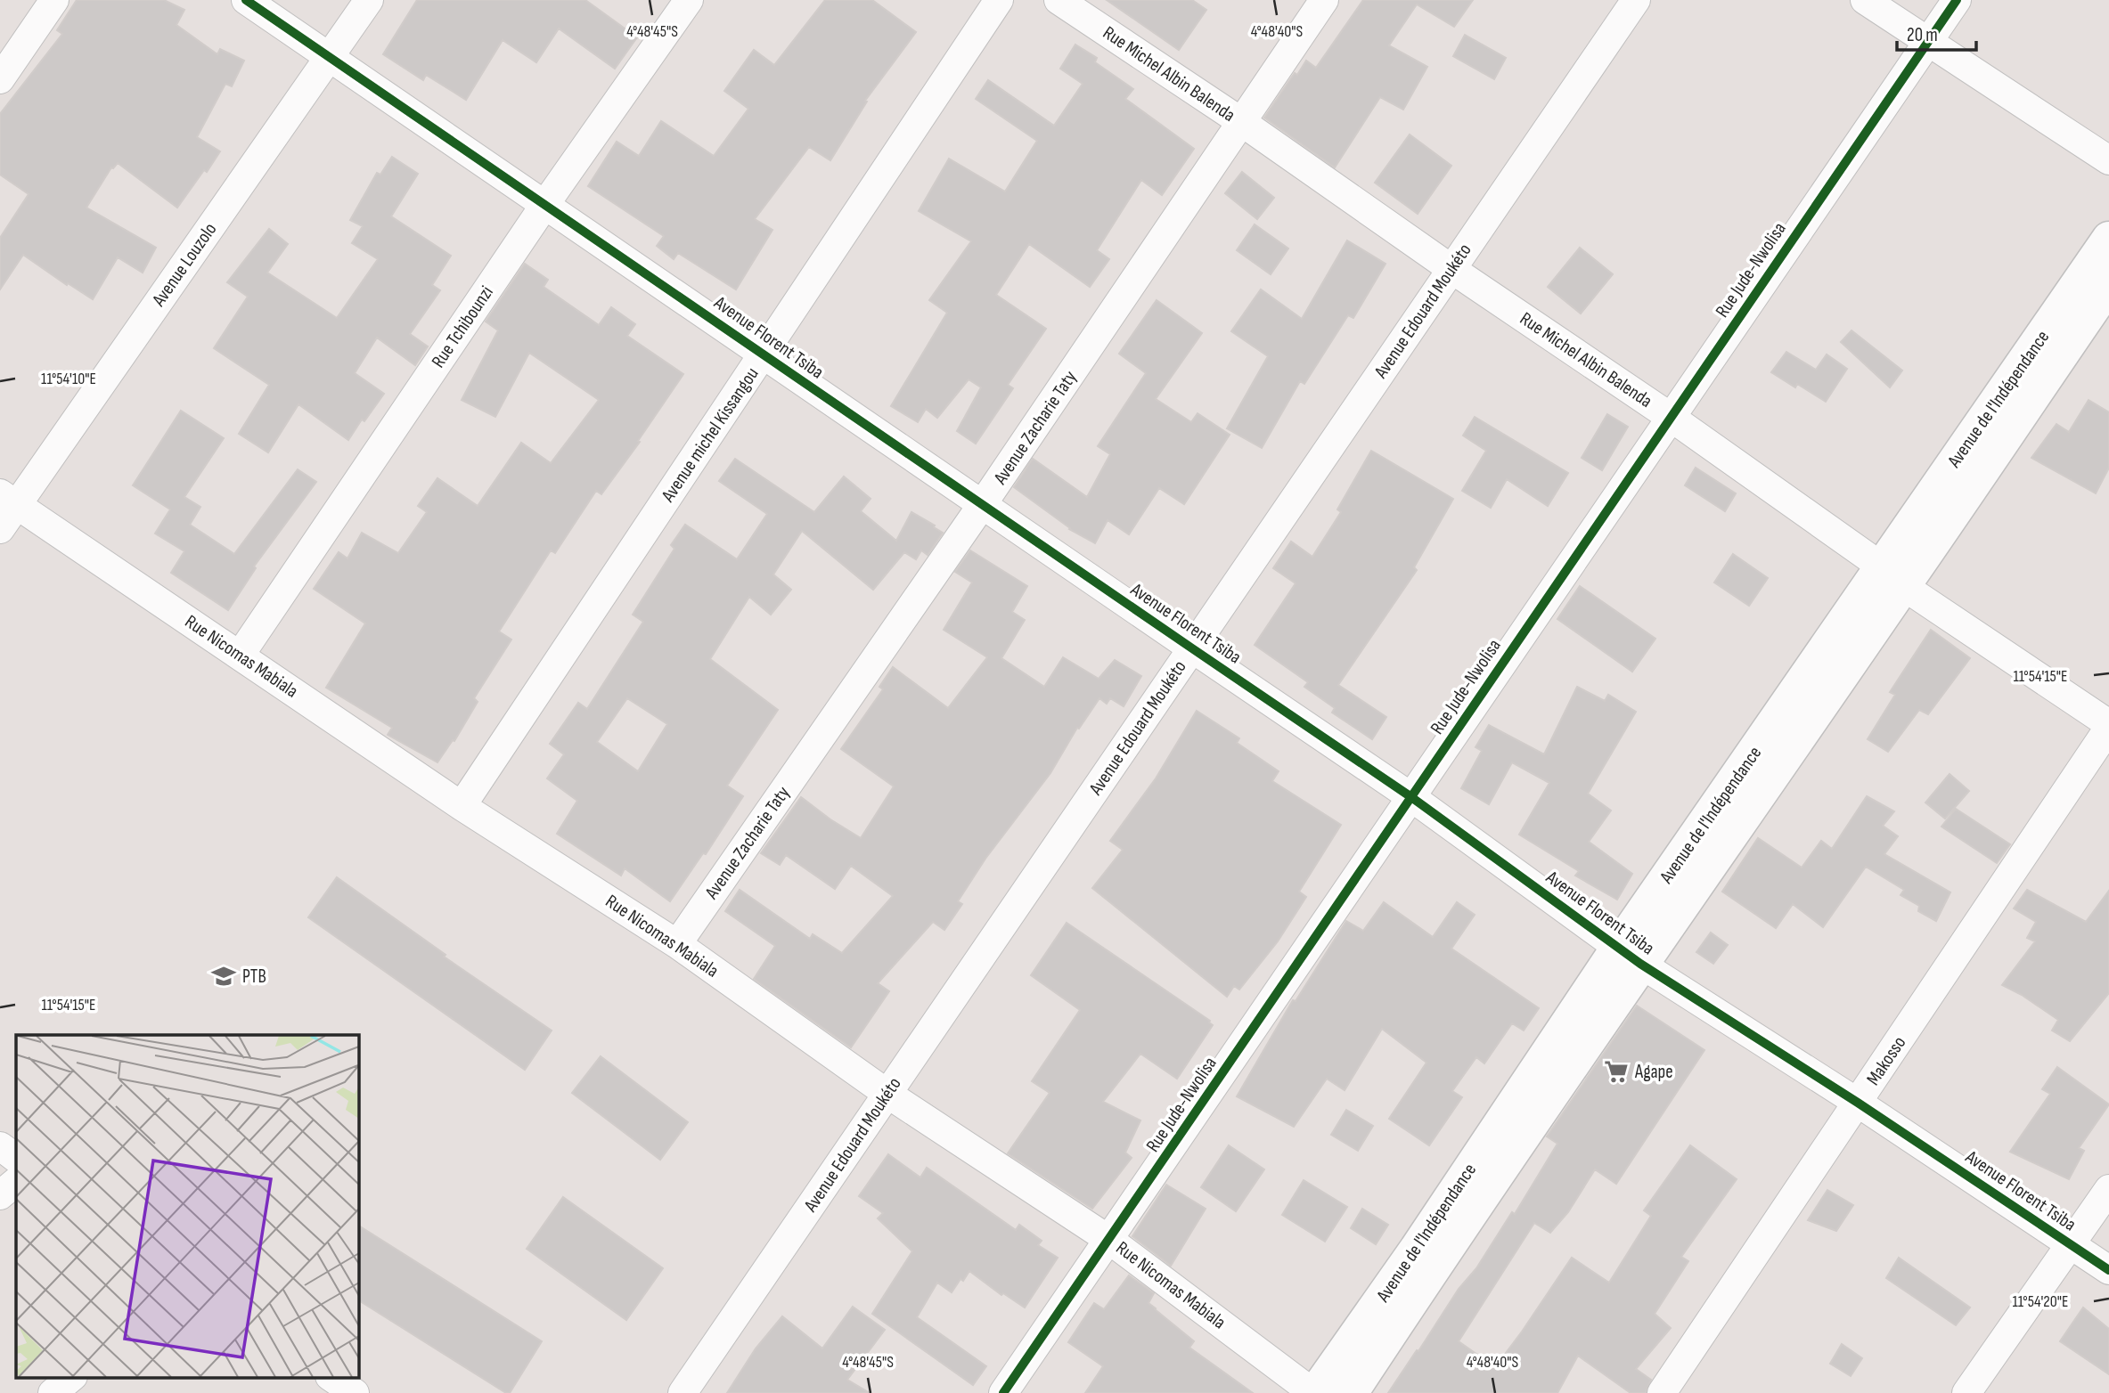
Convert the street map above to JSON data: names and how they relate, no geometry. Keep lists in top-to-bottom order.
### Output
{
  "streets": {
    "street": [
      "Rue Michel Albin Balenda",
      "Avenue Louzolo",
      "Rue Jude-Nwolisa",
      "Avenue Edouard Moukéto",
      "Rue Tchibounzi",
      "Avenue Florent Tsiba",
      "Avenue de l'Indépendance",
      "Avenue Zacharie Taty",
      "Avenue michel Kissangou",
      "Rue Nicomas Mabiala",
      "Makosso"
    ]
  },
  "crossings": [
    ["Rue Michel Albin Balenda", "Rue Jude-Nwolisa"],
    ["Rue Michel Albin Balenda", "Avenue Edouard Moukéto"],
    ["Rue Michel Albin Balenda", "Avenue de l'Indépendance"],
    ["Rue Michel Albin Balenda", "Avenue Zacharie Taty"],
    ["Rue Michel Albin Balenda", "Makosso"],
    ["Avenue Louzolo", "Avenue Florent Tsiba"],
    ["Avenue Louzolo", "Rue Nicomas Mabiala"],
    ["Rue Jude-Nwolisa", "Avenue Florent Tsiba"],
    ["Rue Jude-Nwolisa", "Rue Nicomas Mabiala"],
    ["Avenue Edouard Moukéto", "Avenue Florent Tsiba"],
    ["Avenue Edouard Moukéto", "Rue Nicomas Mabiala"],
    ["Rue Tchibounzi", "Avenue Florent Tsiba"],
    ["Rue Tchibounzi", "Rue Nicomas Mabiala"],
    ["Avenue Florent Tsiba", "Avenue de l'Indépendance"],
    ["Avenue Florent Tsiba", "Avenue Zacharie Taty"],
    ["Avenue Florent Tsiba", "Avenue michel Kissangou"],
    ["Avenue Florent Tsiba", "Makosso"],
    ["Avenue de l'Indépendance", "Rue Nicomas Mabiala"],
    ["Avenue Zacharie Taty", "Rue Nicomas Mabiala"],
    ["Avenue michel Kissangou", "Rue Nicomas Mabiala"]
  ],
  "places": {
    "school or university": ["PTB"],
    "supermarket": ["Agape"]
  },
  "scale_bar": "20 m",
  "coordinates": [
    "4°48'45\"S",
    "4°48'40\"S",
    "11°54'10\"E",
    "11°54'15\"E",
    "11°54'20\"E"
  ]
}
